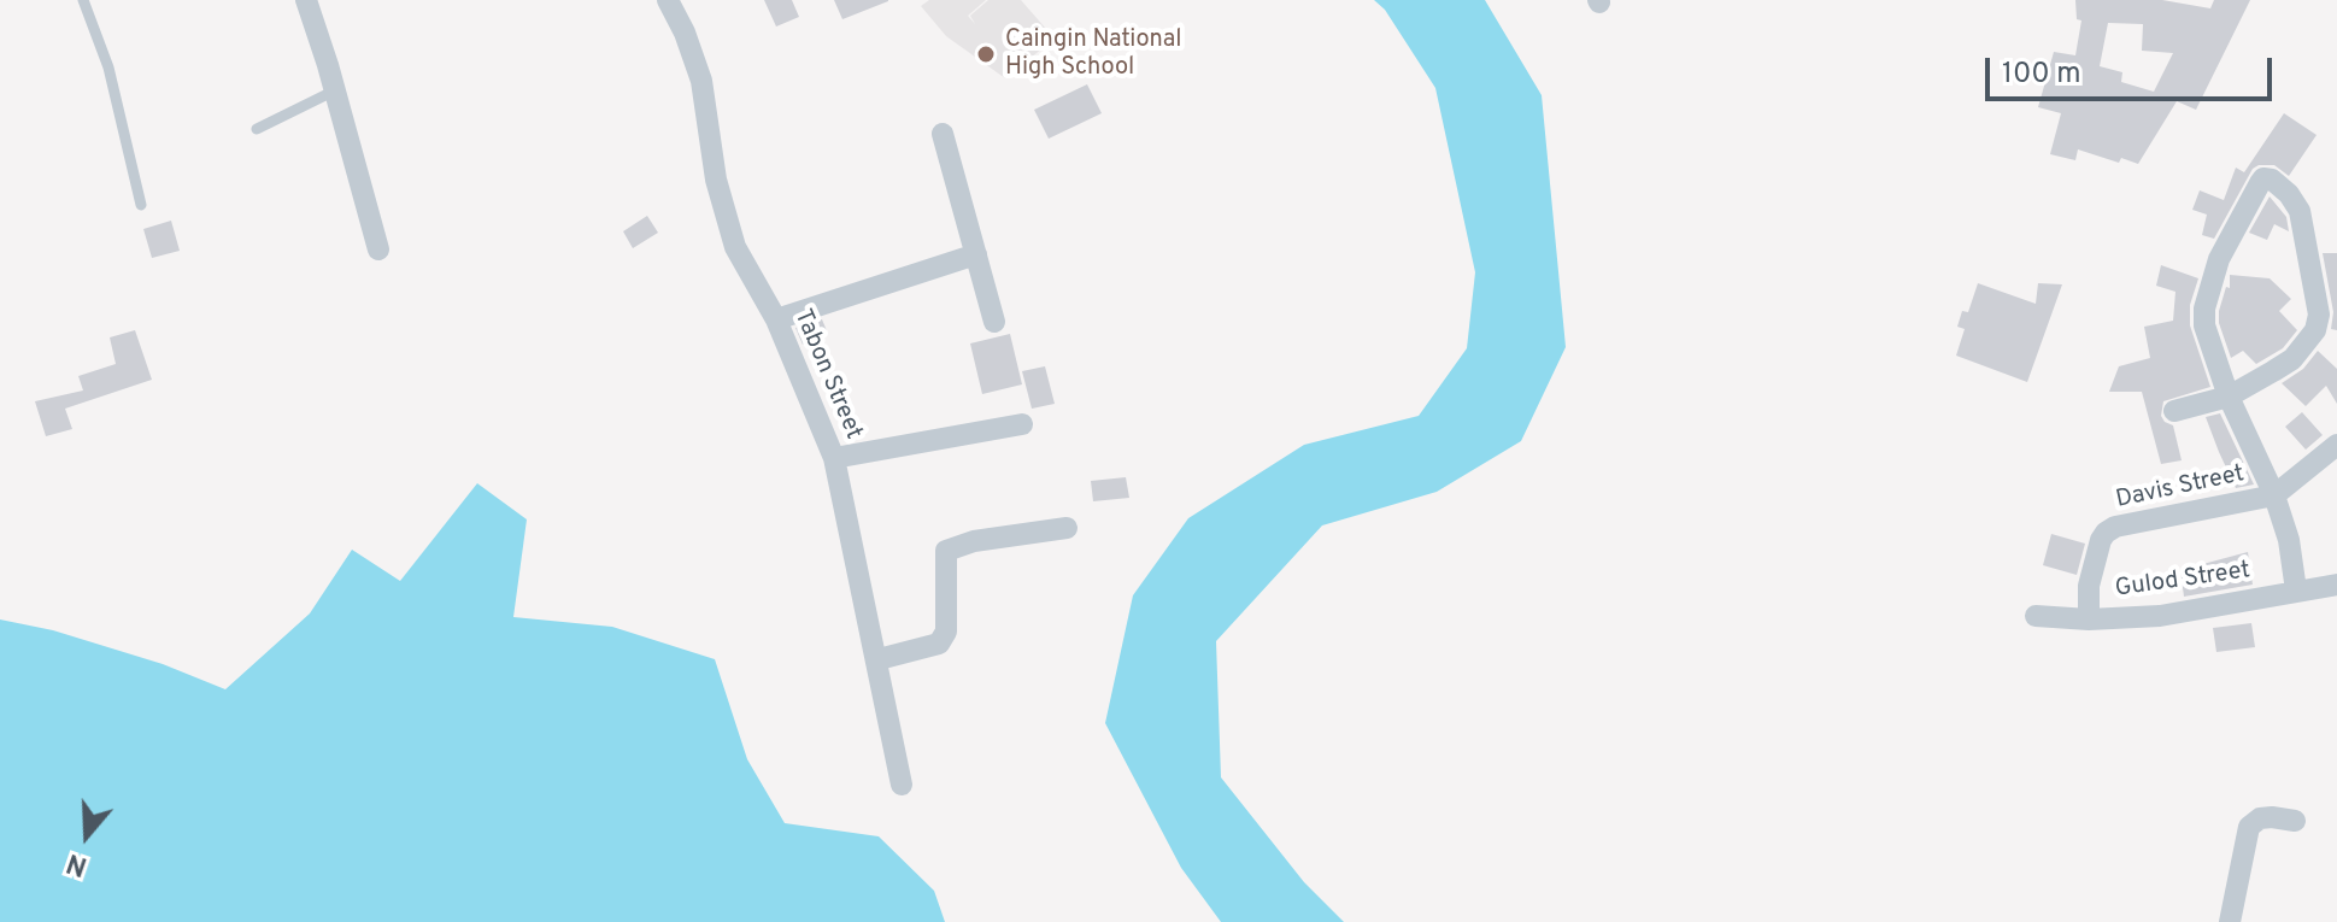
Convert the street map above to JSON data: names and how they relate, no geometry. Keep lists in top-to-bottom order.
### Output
{
  "streets": {
    "street": ["Tabon Street", "Davis Street", "Gulod Street"]
  },
  "crossings": [
    ["Davis Street", "Gulod Street"]
  ],
  "places": ["Caingin National High School"],
  "scale_bar": "100 m",
  "north": "bottom"
}
